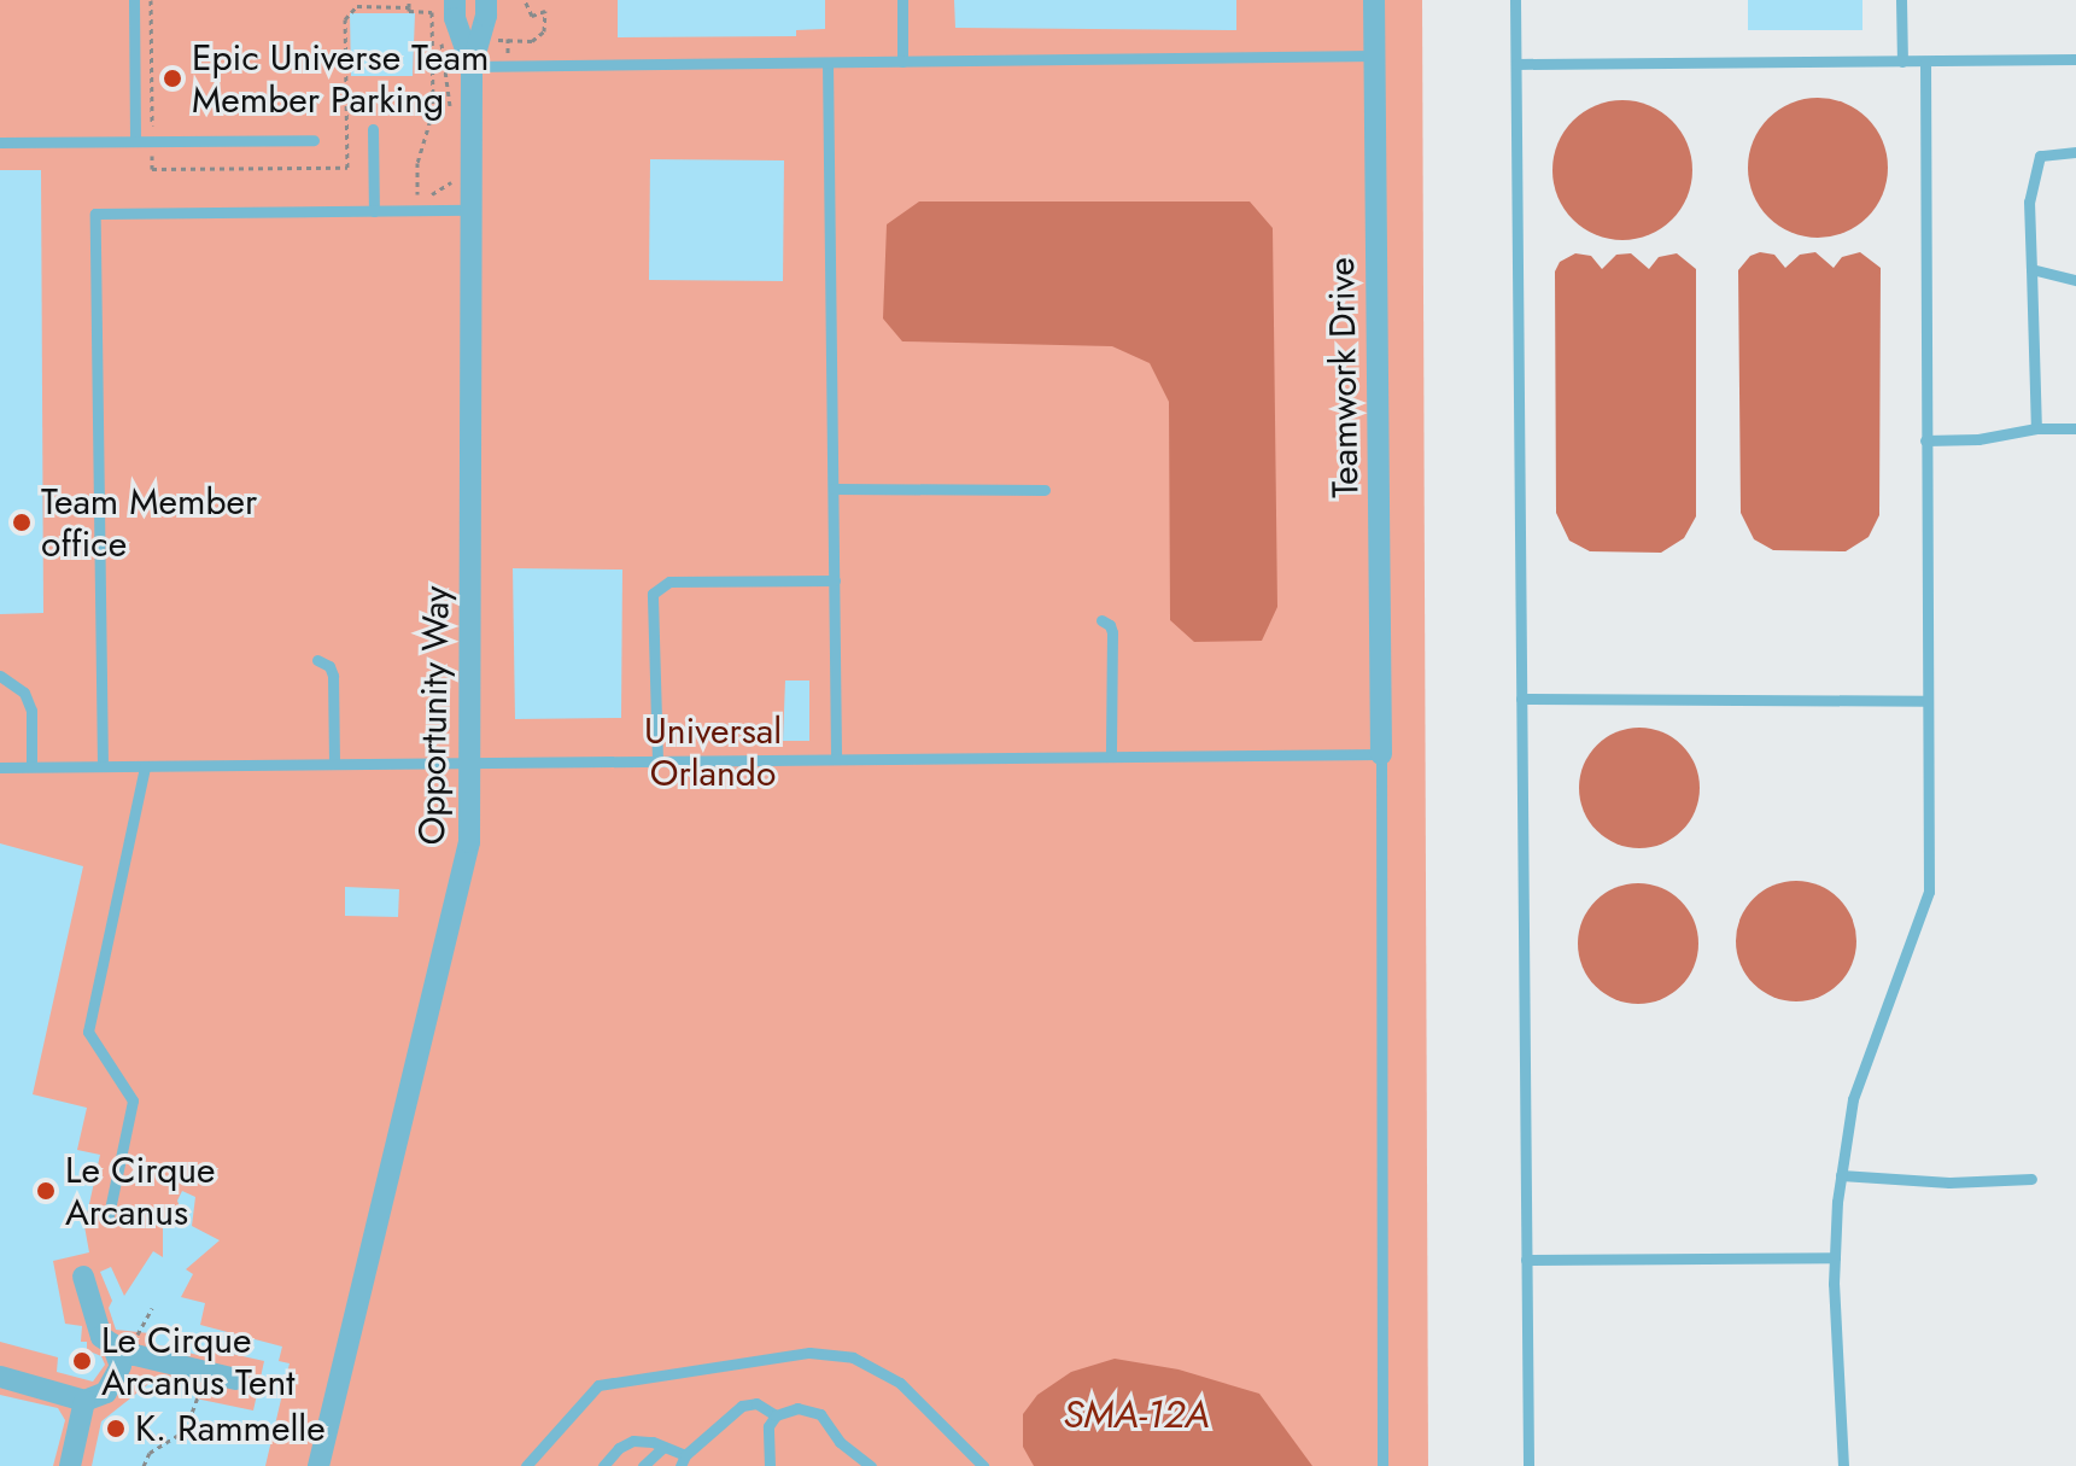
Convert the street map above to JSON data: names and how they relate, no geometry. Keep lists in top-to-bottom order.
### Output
{
  "streets": {
    "street": ["Teamwork Drive", "Opportunity Way"]
  },
  "water": ["SMA-12A"],
  "parks": ["Universal Orlando"],
  "places": [
    "Epic Universe Team Member Parking",
    "Team Member office",
    "Le Cirque Arcanus",
    "Le Cirque Arcanus Tent",
    "K. Rammelle"
  ]
}
